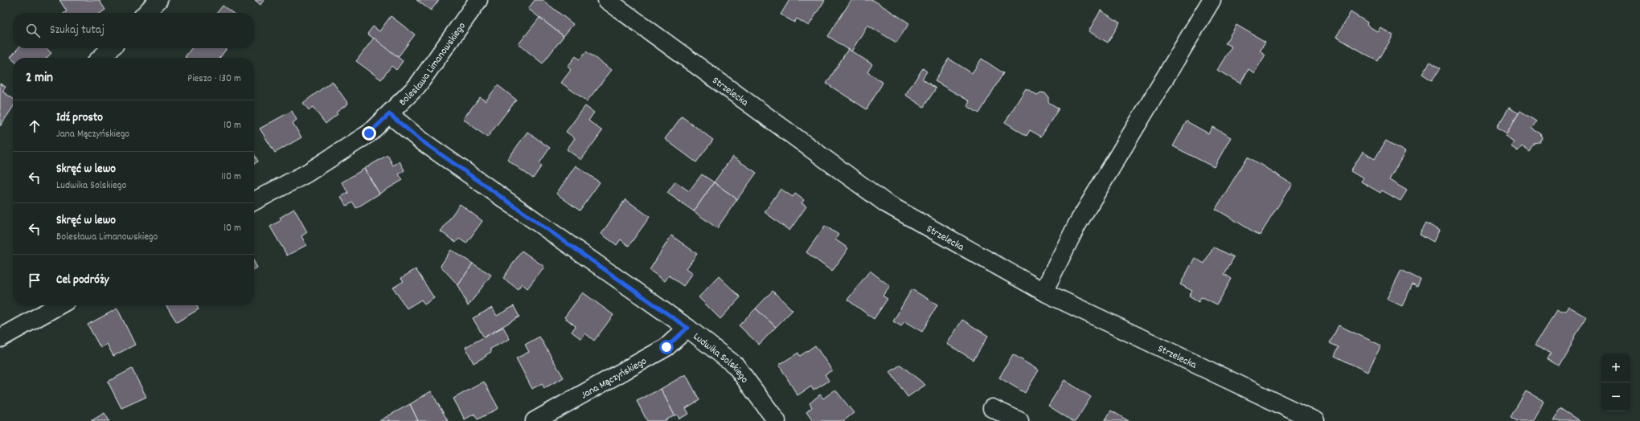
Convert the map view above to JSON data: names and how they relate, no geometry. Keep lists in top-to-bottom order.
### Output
{
  "streets": {
    "street": [
      "Bolesława Limanowskiego",
      "Strzelecka",
      "Ludwika Solskiego",
      "Jana Mączyńskiego"
    ]
  },
  "crossings": [
    ["Bolesława Limanowskiego", "Ludwika Solskiego"],
    ["Ludwika Solskiego", "Jana Mączyńskiego"]
  ],
  "page": {
    "search": "Szukaj tutaj",
    "heading": ["2 min", "Pieszo · 130 m"],
    "list": [
      ["Idź prosto", "Jana Mączyńskiego", "10 m"],
      ["Skręć w lewo", "Ludwika Solskiego", "110 m"],
      ["Skręć w lewo", "Bolesława Limanowskiego", "10 m"],
      "Cel podróży"
    ],
    "map_buttons": ["+", "−"]
  }
}
